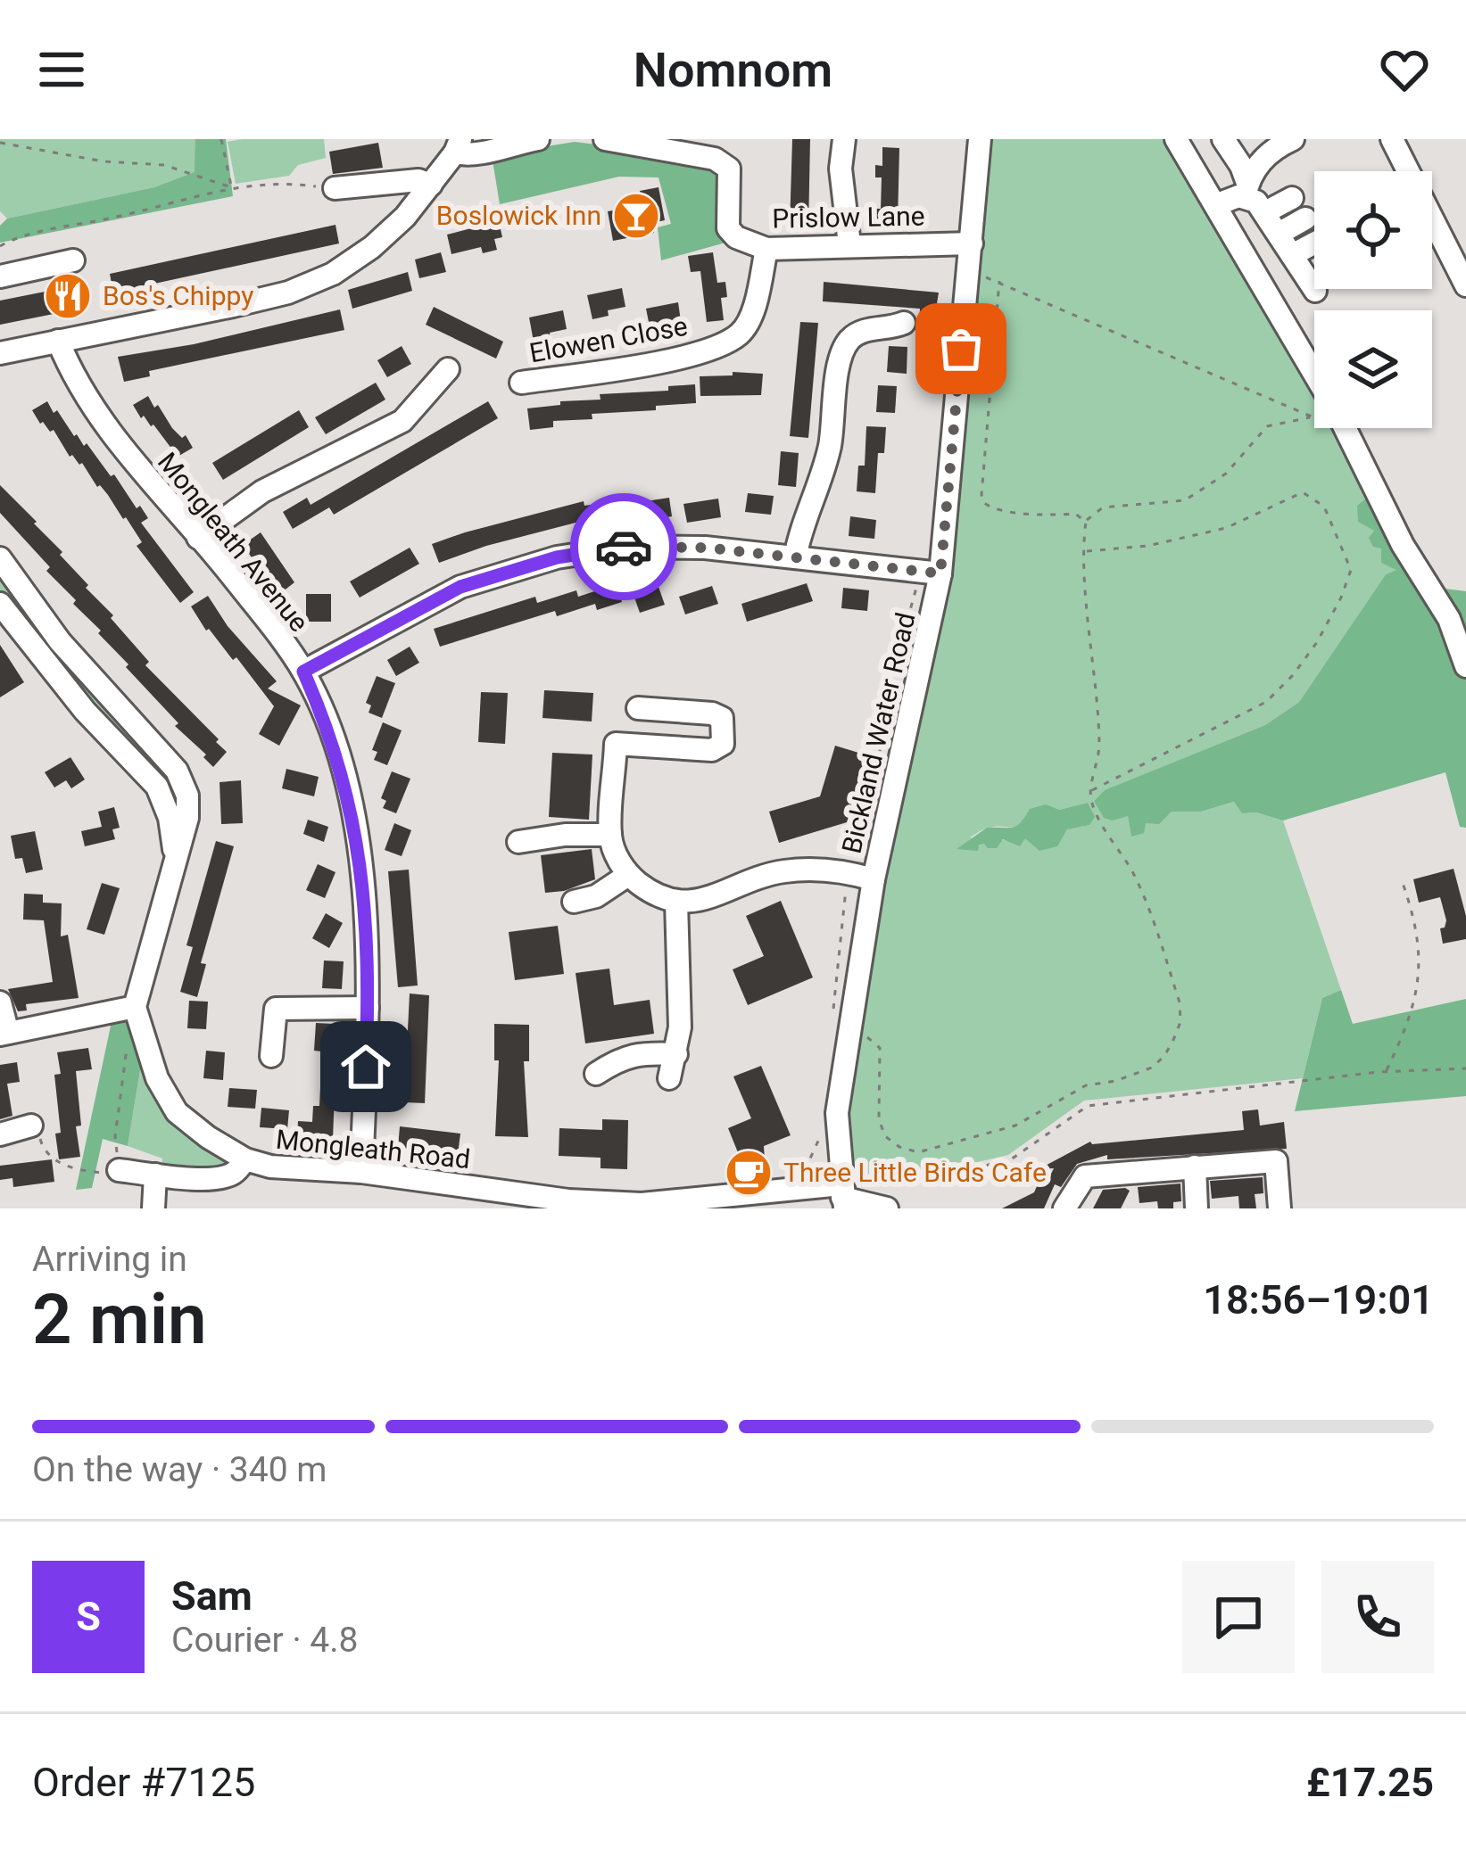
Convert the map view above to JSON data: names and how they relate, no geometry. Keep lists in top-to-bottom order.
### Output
{
  "streets": {
    "street": [
      "Prislow Lane",
      "Elowen Close",
      "Mongleath Avenue",
      "Bickland Water Road",
      "Mongleath Road"
    ]
  },
  "crossings": [
    ["Prislow Lane", "Elowen Close"],
    ["Prislow Lane", "Bickland Water Road"],
    ["Mongleath Avenue", "Mongleath Road"],
    ["Bickland Water Road", "Mongleath Road"]
  ],
  "places": {
    "bar": ["Boslowick Inn"],
    "restaurant": ["Bos's Chippy"],
    "cafe": ["Three Little Birds Cafe"]
  },
  "page": {
    "header": "Nomnom",
    "heading": ["2 min", "Arriving in", "18:56–19:01"],
    "panel": [
      "Sam",
      "Courier · 4.8",
      "Order #7125",
      "£17.25"
    ],
    "bar": "On the way · 340 m",
    "round": "S"
  }
}
